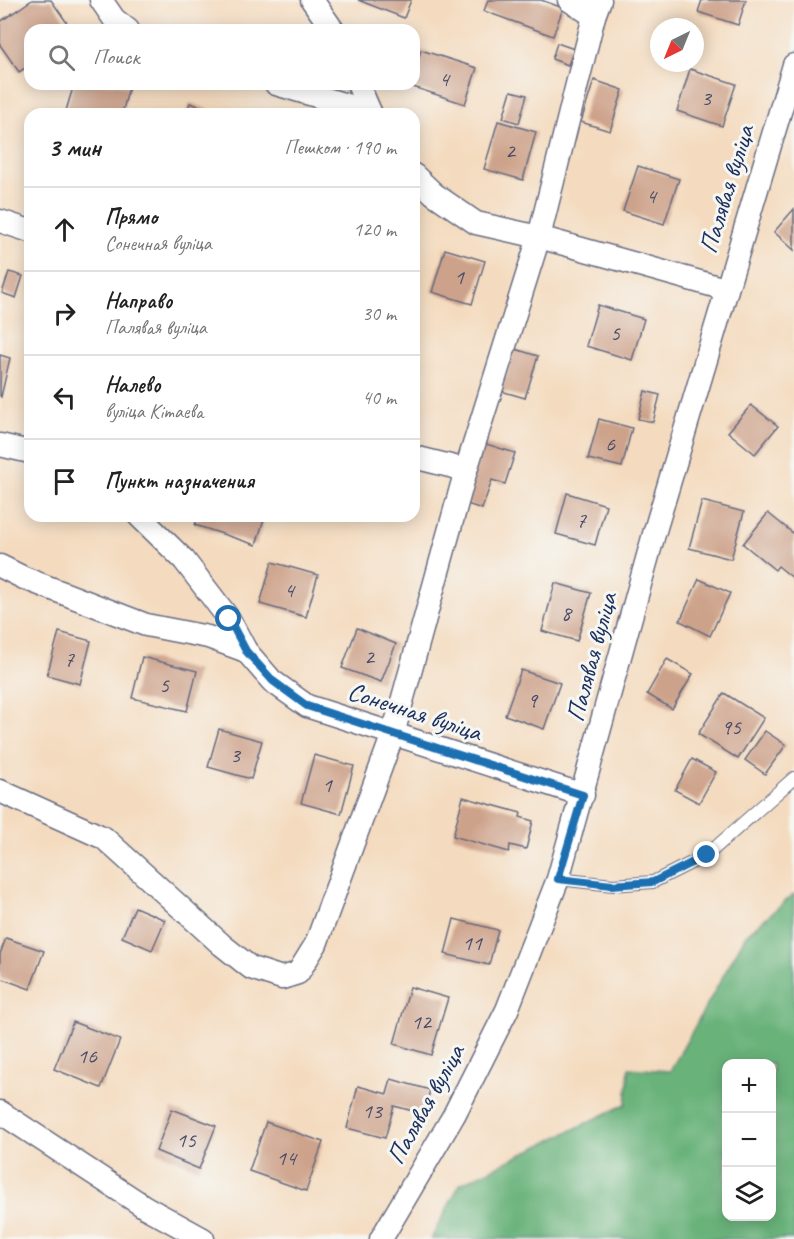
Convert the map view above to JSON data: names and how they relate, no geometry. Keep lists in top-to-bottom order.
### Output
{
  "streets": {
    "street": ["Палявая вуліца", "Сонечная вуліца"]
  },
  "crossings": [
    ["Палявая вуліца", "Сонечная вуліца"]
  ],
  "house_numbers": [
    "4",
    "3",
    "2",
    "4",
    "1",
    "5",
    "6",
    "7",
    "4",
    "8",
    "2",
    "7",
    "5",
    "9",
    "95",
    "3",
    "1",
    "11",
    "12",
    "16",
    "13",
    "15",
    "14"
  ],
  "north": "bottom left",
  "page": {
    "search": "Поиск",
    "heading": ["3 мин", "Пешком · 190 m"],
    "list": [
      ["Прямо", "Сонечная вуліца", "120 m"],
      ["Направо", "Палявая вуліца", "30 m"],
      ["Налево", "вуліца Кітаева", "40 m"],
      "Пункт назначения"
    ],
    "map_buttons": ["+", "−"]
  }
}
